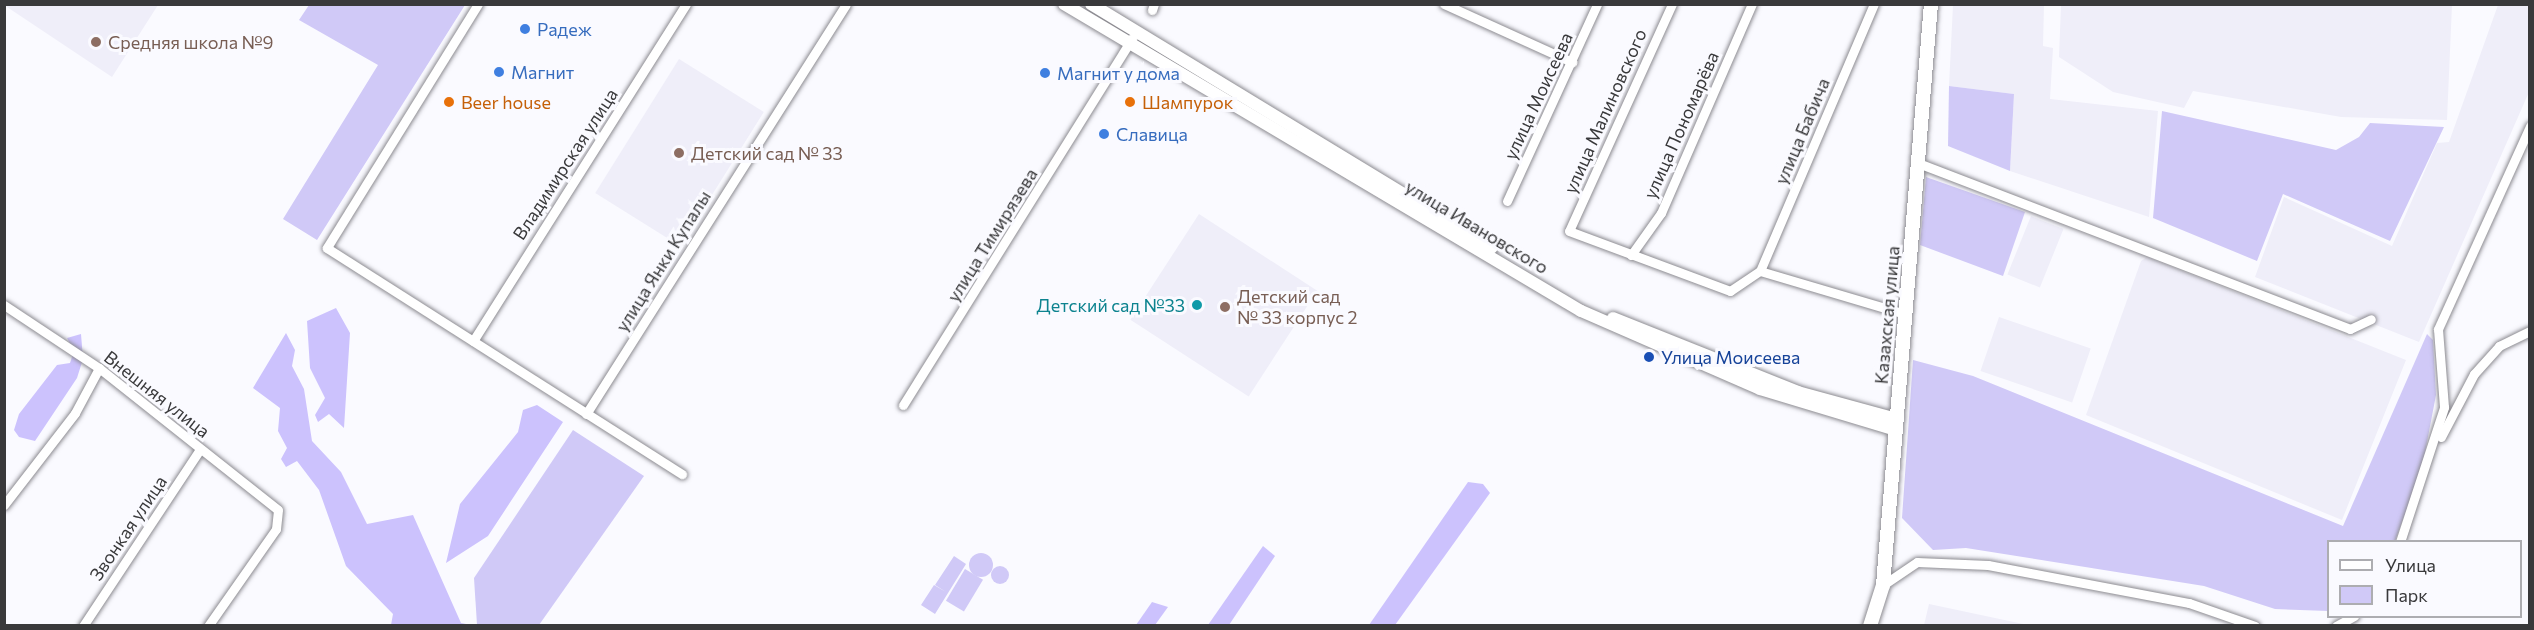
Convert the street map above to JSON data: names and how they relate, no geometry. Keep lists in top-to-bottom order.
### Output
{
  "streets": {
    "main road": ["Казахская улица"],
    "street": [
      "улица Моисеева",
      "улица Малиновского",
      "улица Пономарёва",
      "улица Бабича",
      "Владимирская улица",
      "улица Ивановского",
      "улица Тимирязева",
      "улица Янки Купалы",
      "Внешняя улица",
      "Звонкая улица"
    ]
  },
  "crossings": [
    ["улица Малиновского", "улица Пономарёва"],
    ["улица Ивановского", "улица Тимирязева"],
    ["улица Ивановского", "Казахская улица"],
    ["Внешняя улица", "Звонкая улица"]
  ],
  "places": [
    "Радеж",
    "Средняя школа №9",
    "Магнит",
    "Магнит у дома",
    "Beer house",
    "Шампурок",
    "Славица",
    "Детский сад № 33",
    "Детский сад №33",
    "Детский сад № 33 корпус 2",
    "Улица Моисеева"
  ],
  "legend": ["Улица", "Парк"]
}
